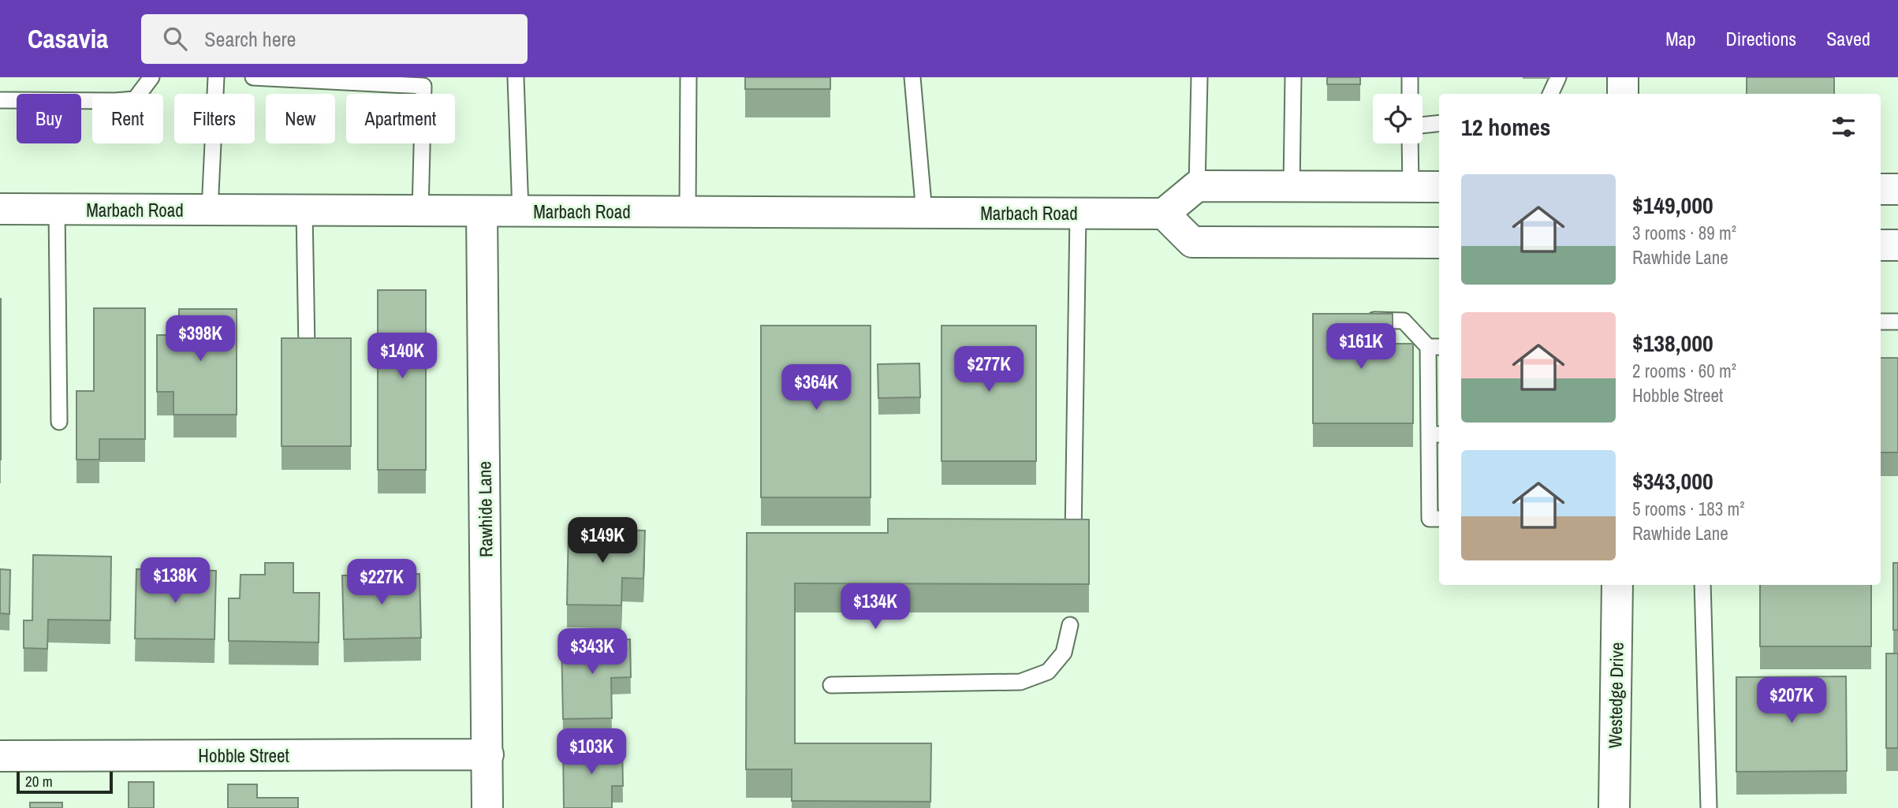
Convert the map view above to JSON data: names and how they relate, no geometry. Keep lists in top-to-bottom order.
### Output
{
  "streets": {
    "main road": [
      "Marbach Road",
      "Rawhide Lane",
      "Westedge Drive",
      "Hobble Street"
    ]
  },
  "crossings": [
    ["Marbach Road", "Rawhide Lane"],
    ["Rawhide Lane", "Hobble Street"]
  ],
  "scale_bar": "20 m",
  "page": {
    "header": "Casavia",
    "search": "Search here",
    "nav": ["Map", "Directions", "Saved"],
    "chip": [
      "Buy",
      "Rent",
      "Filters",
      "New",
      "Apartment"
    ],
    "heading": "12 homes",
    "list": [
      {
        "name": "$149,000",
        "note": "3 rooms · 89 m² · Rawhide Lane"
      },
      {
        "name": "$138,000",
        "note": "2 rooms · 60 m² · Hobble Street"
      },
      {
        "name": "$343,000",
        "note": "5 rooms · 183 m² · Rawhide Lane"
      }
    ],
    "price": [
      "$398K",
      "$161K",
      "$140K",
      "$277K",
      "$364K",
      "$149K",
      "$138K",
      "$227K",
      "$134K",
      "$343K",
      "$207K",
      "$103K"
    ],
    "scale": "20 m"
  }
}
